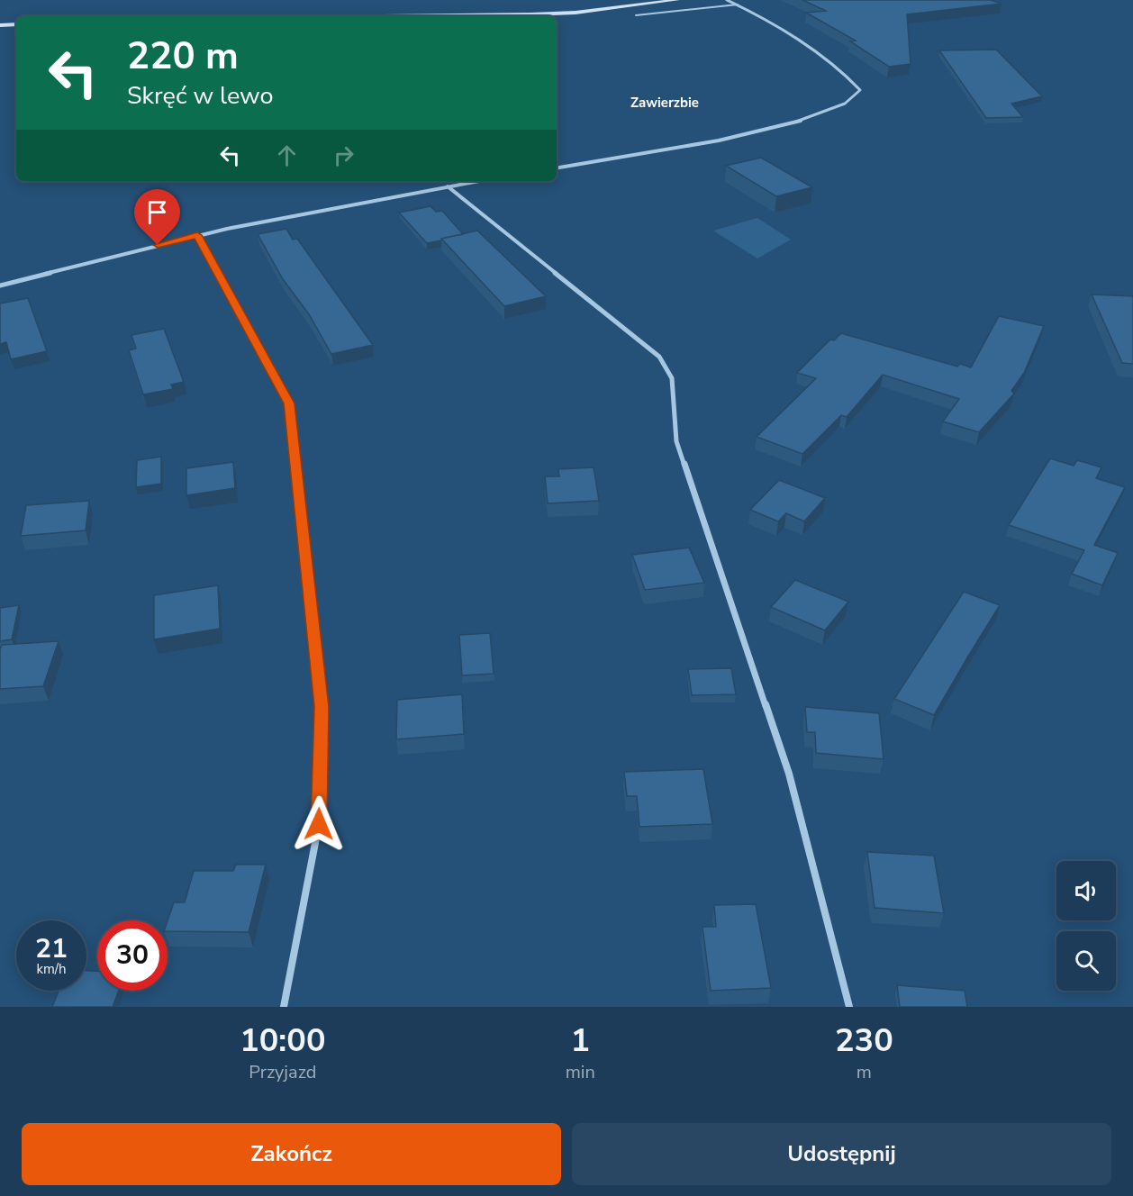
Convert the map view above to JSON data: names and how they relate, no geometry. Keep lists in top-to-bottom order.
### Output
{
  "districts": ["Zawierzbie"],
  "page": {
    "turn": ["220 m", "Skręć w lewo"],
    "speed": "21 km/h",
    "limit": "30",
    "eta": [
      "10:00",
      "Przyjazd",
      "1",
      "min",
      "230",
      "m"
    ],
    "buttons": ["Zakończ", "Udostępnij"]
  }
}
